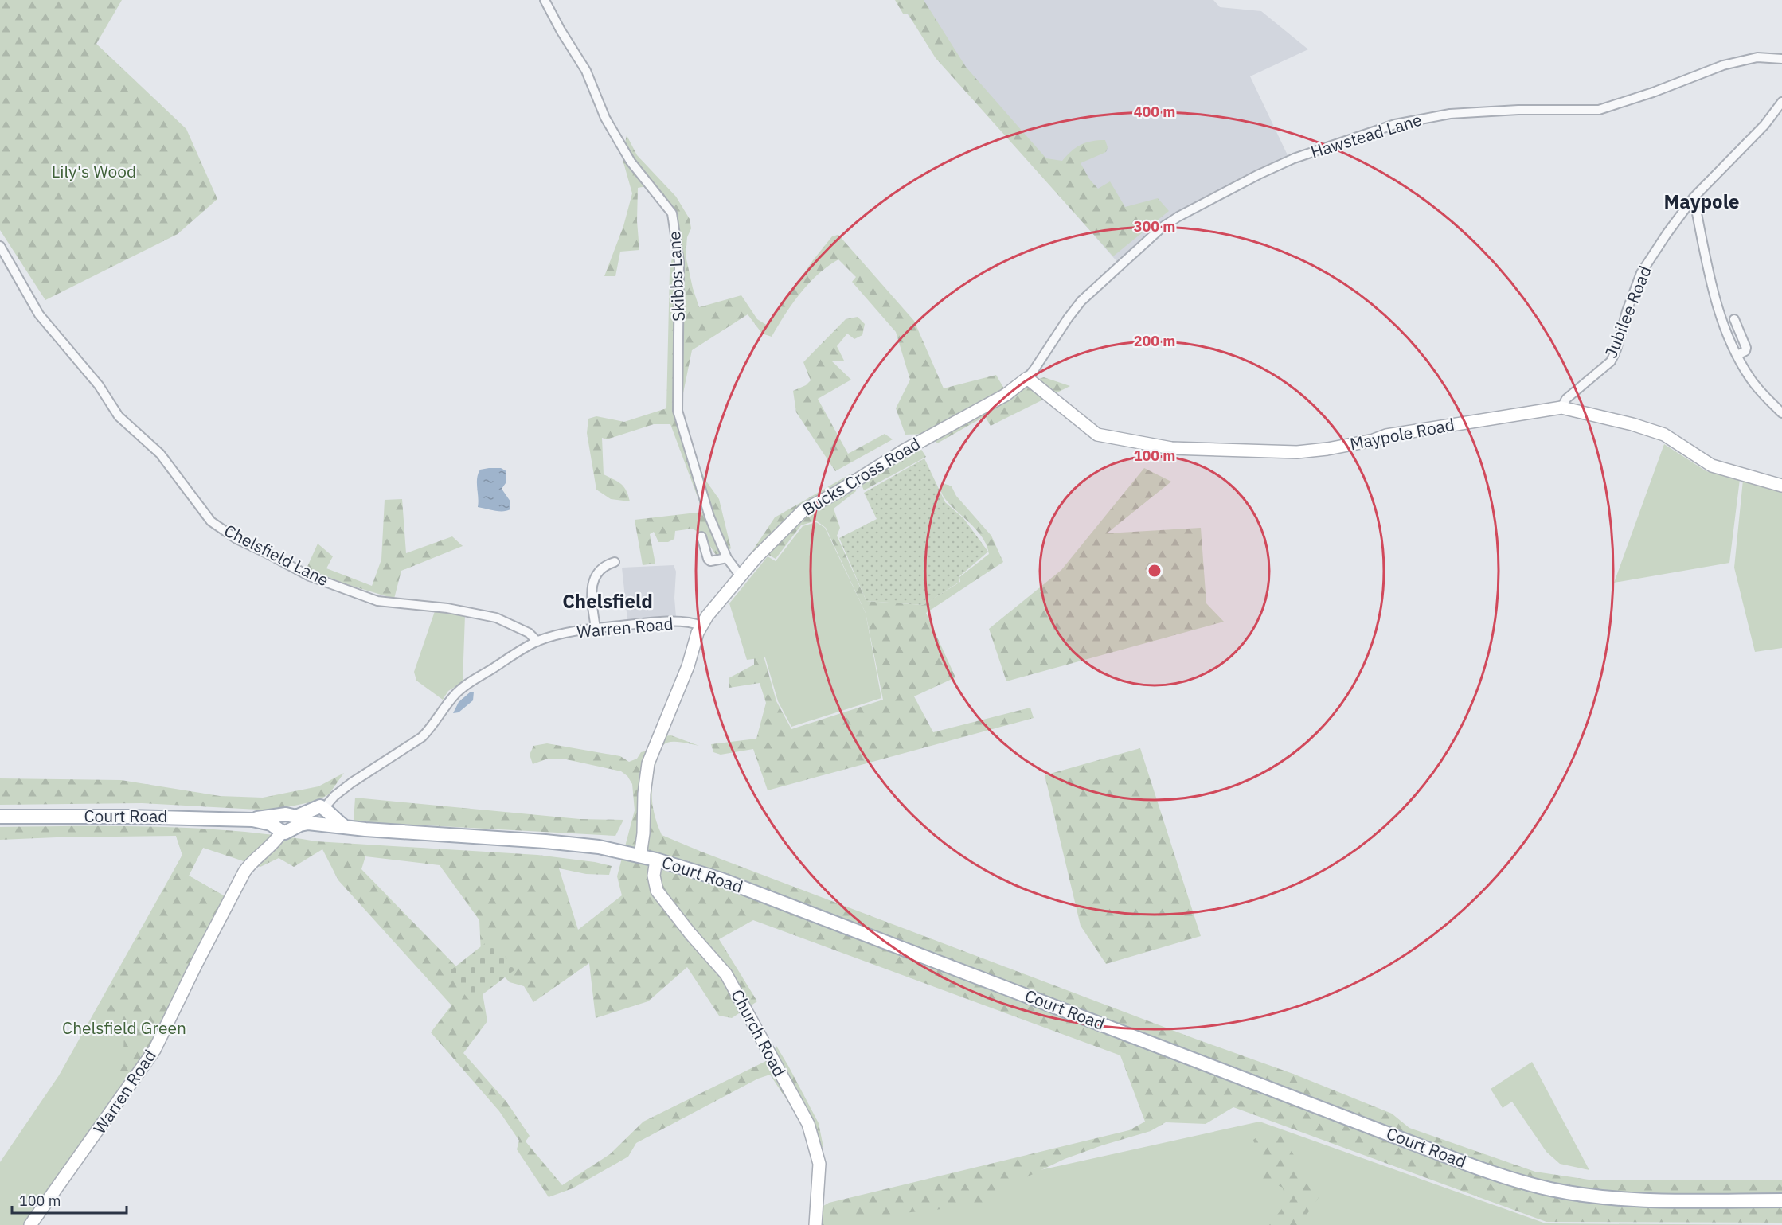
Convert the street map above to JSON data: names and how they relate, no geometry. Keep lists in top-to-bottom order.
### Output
{
  "streets": {
    "main road": ["Court Road"],
    "street": [
      "Hawstead Lane",
      "Skibbs Lane",
      "Jubilee Road",
      "Maypole Road",
      "Bucks Cross Road",
      "Chelsfield Lane",
      "Warren Road",
      "Church Road"
    ]
  },
  "crossings": [
    ["Hawstead Lane", "Maypole Road"],
    ["Hawstead Lane", "Bucks Cross Road"],
    ["Skibbs Lane", "Bucks Cross Road"],
    ["Jubilee Road", "Maypole Road"],
    ["Maypole Road", "Bucks Cross Road"],
    ["Bucks Cross Road", "Warren Road"],
    ["Chelsfield Lane", "Warren Road"],
    ["Warren Road", "Court Road"],
    ["Court Road", "Church Road"]
  ],
  "districts": ["Maypole", "Chelsfield"],
  "parks": ["Lily's Wood", "Chelsfield Green"],
  "scale_bar": "100 m",
  "rings": [
    "400 m",
    "300 m",
    "200 m",
    "100 m"
  ]
}
